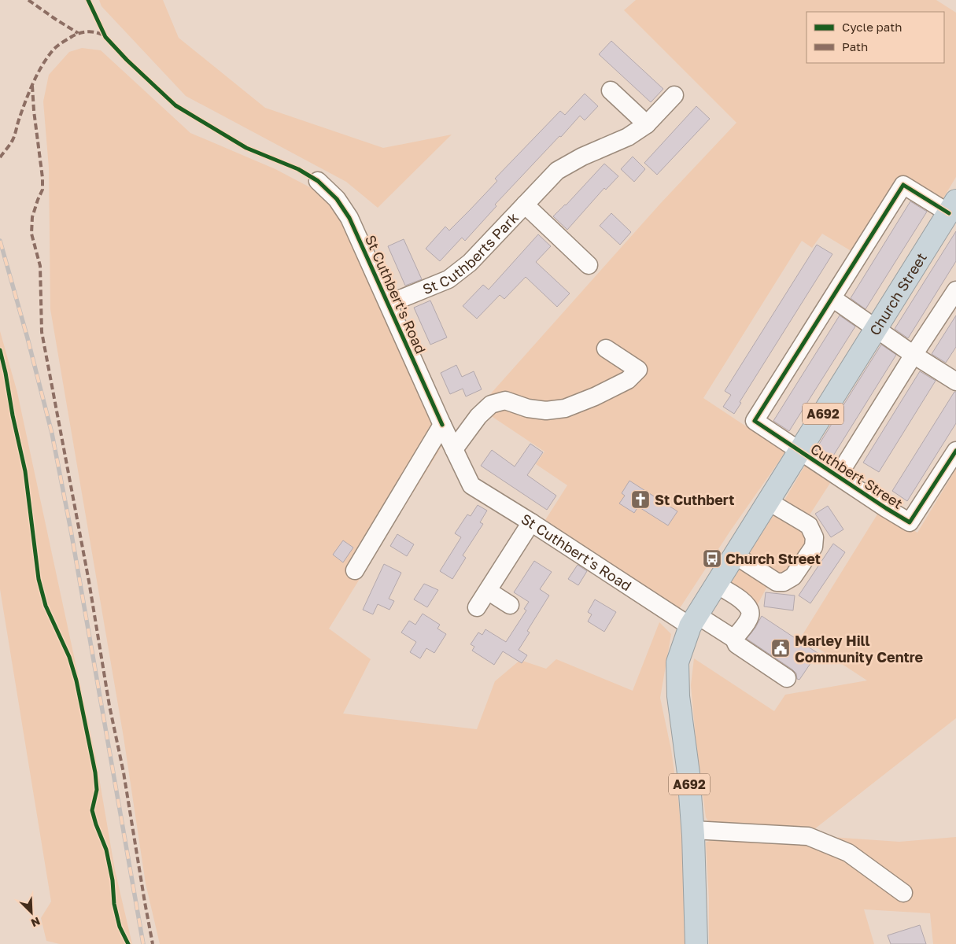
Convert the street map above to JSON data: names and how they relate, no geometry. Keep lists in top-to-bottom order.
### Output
{
  "streets": {
    "highway": ["Church Street", "A692"],
    "street": ["St Cuthberts Park", "St Cuthbert's Road", "Cuthbert Street"]
  },
  "crossings": [
    ["St Cuthberts Park", "St Cuthbert's Road"],
    ["Church Street", "St Cuthbert's Road"],
    ["Church Street", "A692"],
    ["Church Street", "Cuthbert Street"],
    ["St Cuthbert's Road", "A692"]
  ],
  "places": {
    "church": ["St Cuthbert"],
    "bus stop": ["Church Street"],
    "public building": ["Marley Hill Community Centre"]
  },
  "legend": ["Cycle path", "Path"],
  "north": "bottom right"
}
